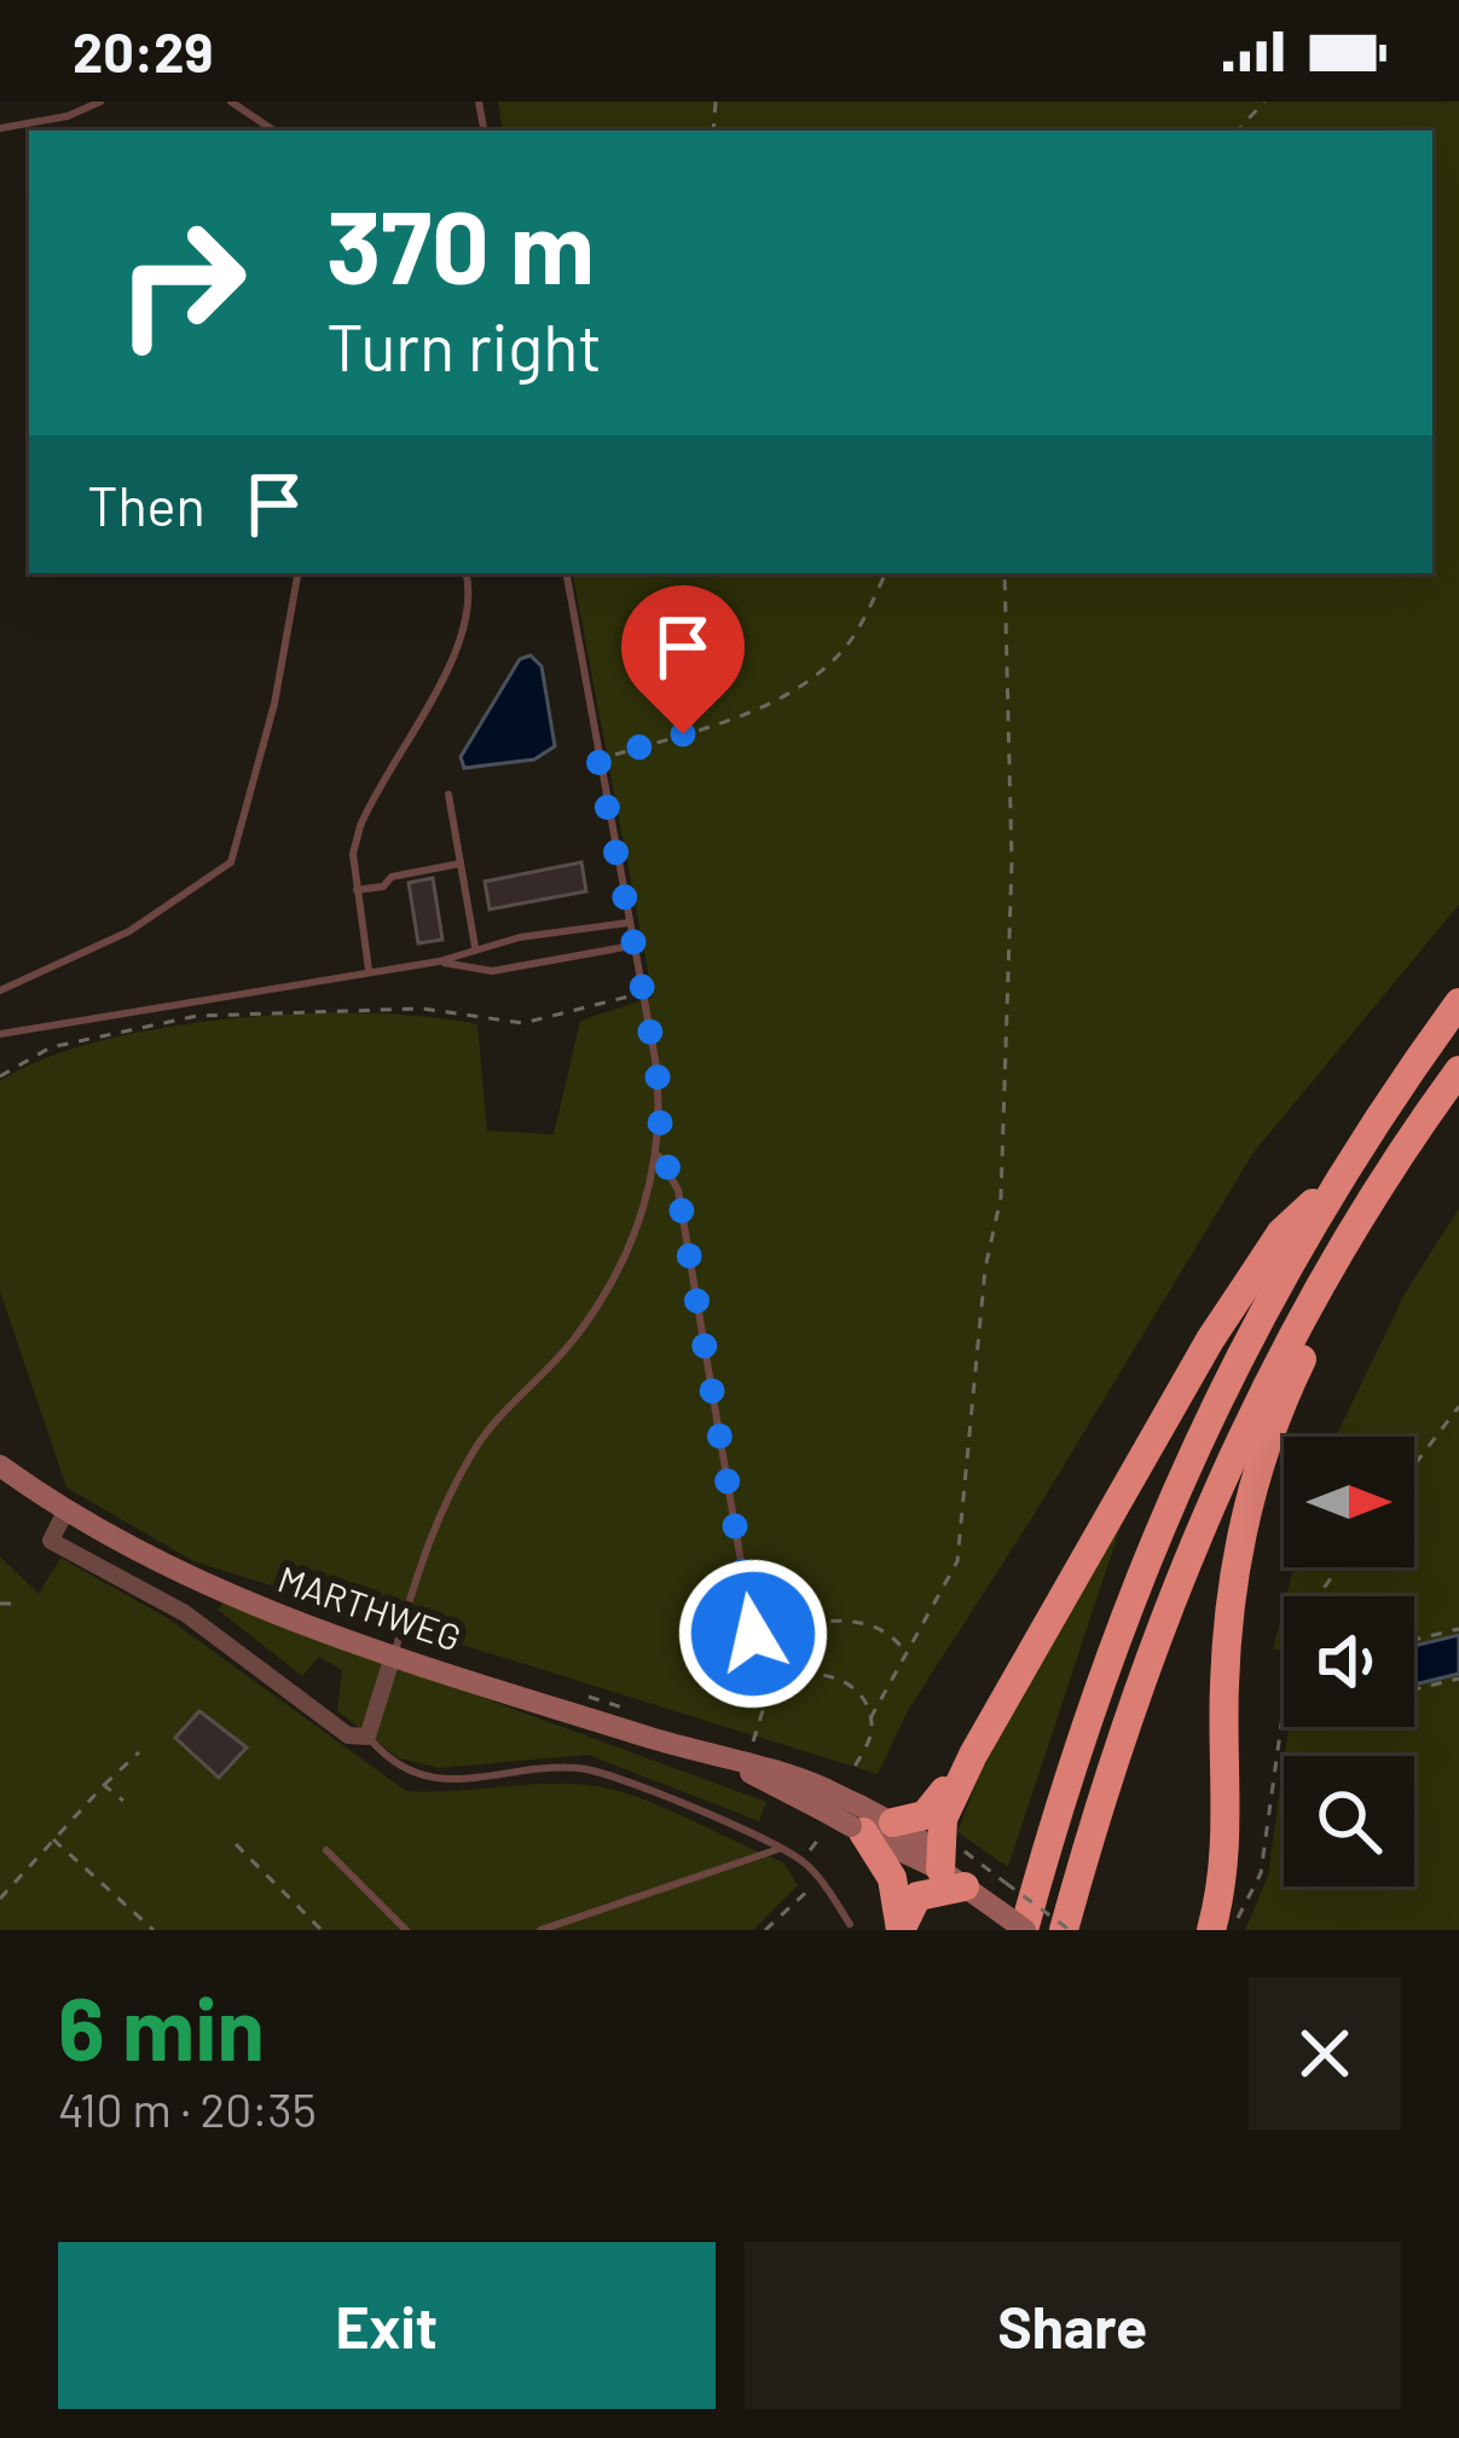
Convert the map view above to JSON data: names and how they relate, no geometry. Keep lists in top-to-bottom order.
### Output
{
  "streets": {
    "main road": ["MARTHWEG"]
  },
  "north": "right",
  "page": {
    "status": "20:29",
    "turn": ["370 m", "Turn right"],
    "then": "Then",
    "heading": ["6 min", "410 m · 20:35"],
    "buttons": ["Exit", "Share"]
  }
}
